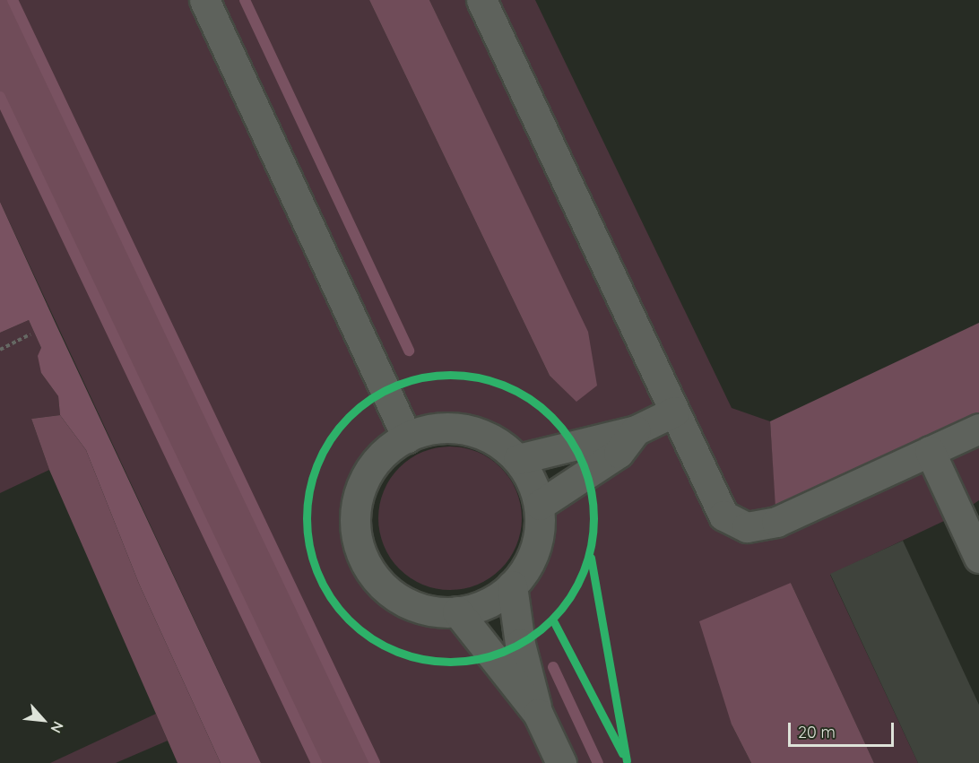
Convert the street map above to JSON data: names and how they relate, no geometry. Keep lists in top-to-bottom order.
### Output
{
  "scale_bar": "20 m",
  "north": "bottom right"
}
